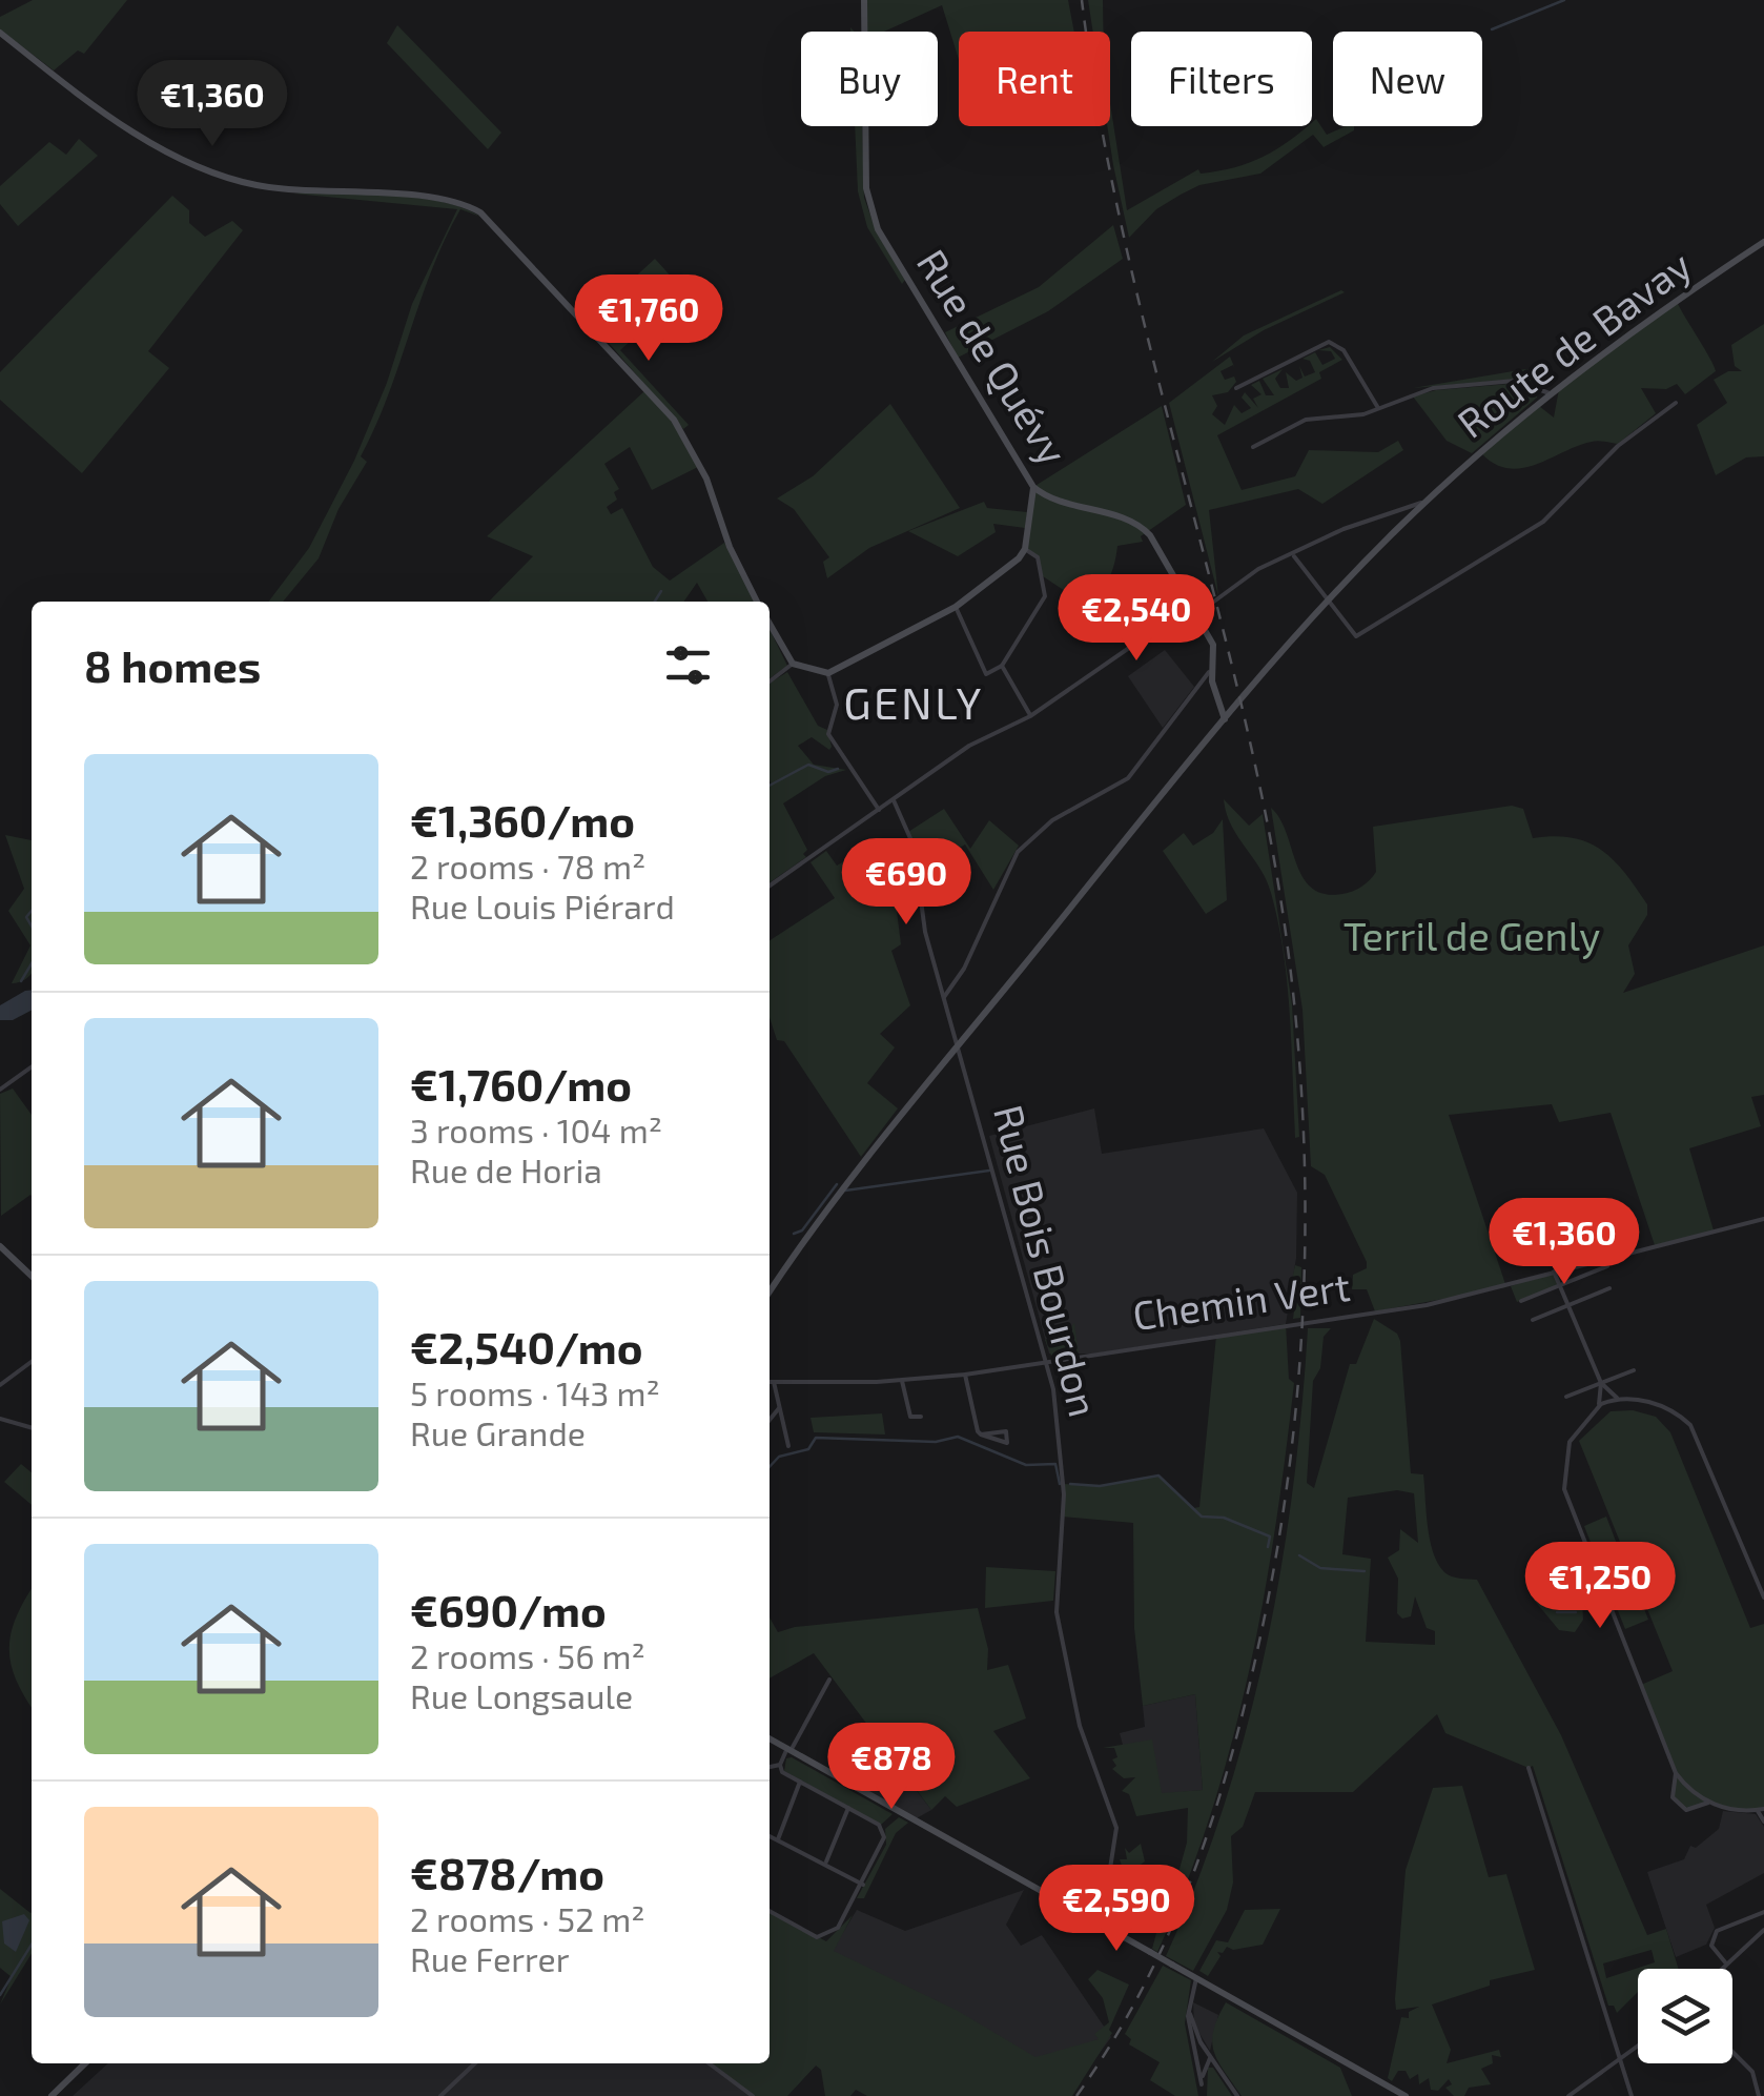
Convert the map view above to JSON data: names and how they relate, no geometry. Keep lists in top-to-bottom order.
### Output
{
  "streets": {
    "main road": ["Route de Bavay", "Rue de Quévy"],
    "street": ["Rue Bois Bourdon", "Chemin Vert"]
  },
  "crossings": [
    ["Route de Bavay", "Rue de Quévy"],
    ["Route de Bavay", "Rue Bois Bourdon"],
    ["Rue Bois Bourdon", "Chemin Vert"]
  ],
  "districts": ["GENLY"],
  "parks": ["Terril de Genly"],
  "page": {
    "chip": [
      "Buy",
      "Rent",
      "Filters",
      "New"
    ],
    "price": [
      "€1,360",
      "€1,760",
      "€2,540",
      "€690",
      "€1,360",
      "€1,250",
      "€878",
      "€2,590"
    ],
    "heading": "8 homes",
    "list": [
      {
        "name": "€1,360/mo",
        "note": "2 rooms · 78 m² · Rue Louis Piérard"
      },
      {
        "name": "€1,760/mo",
        "note": "3 rooms · 104 m² · Rue de Horia"
      },
      {
        "name": "€2,540/mo",
        "note": "5 rooms · 143 m² · Rue Grande"
      },
      {
        "name": "€690/mo",
        "note": "2 rooms · 56 m² · Rue Longsaule"
      },
      {
        "name": "€878/mo",
        "note": "2 rooms · 52 m² · Rue Ferrer"
      }
    ]
  }
}
